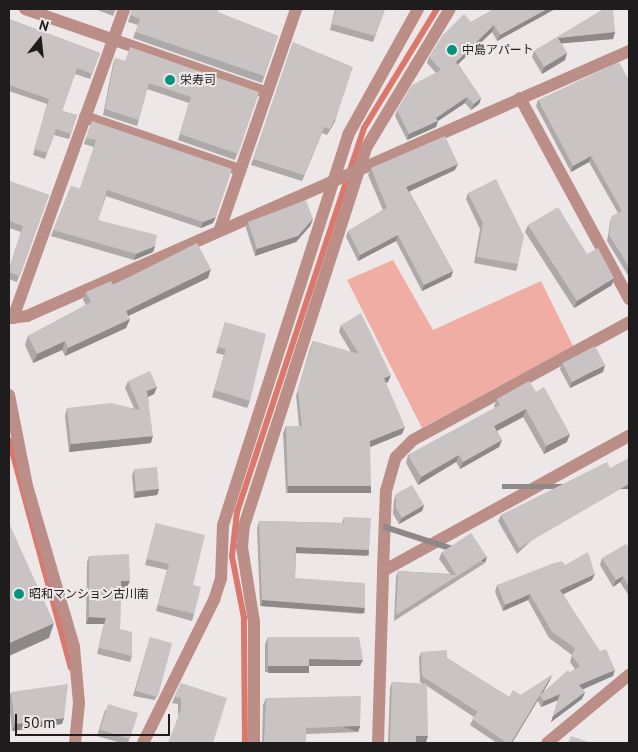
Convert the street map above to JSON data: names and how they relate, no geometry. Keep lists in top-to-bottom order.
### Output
{
  "places": ["中島アパート", "栄寿司", "昭和マンション古川南"],
  "scale_bar": "50 m",
  "north": "top"
}
